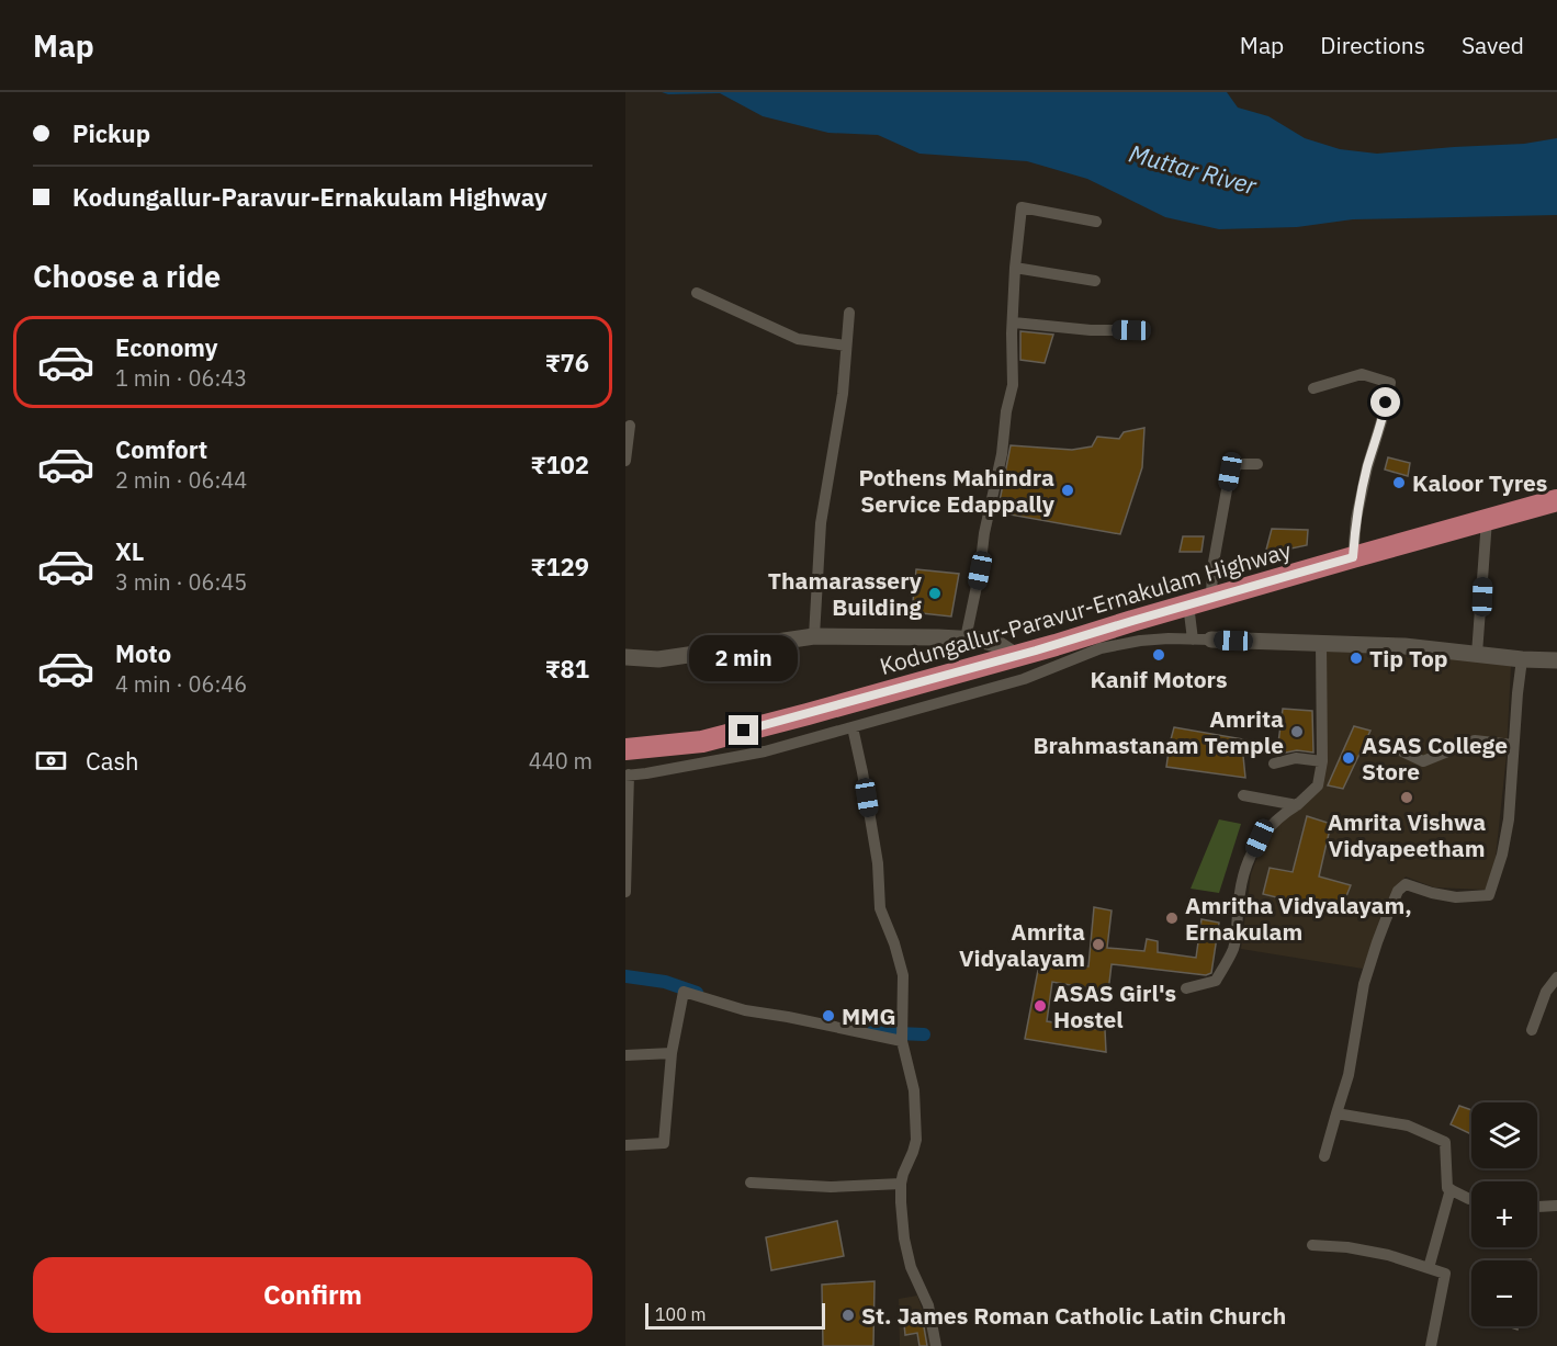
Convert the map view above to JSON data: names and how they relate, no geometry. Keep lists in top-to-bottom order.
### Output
{
  "streets": {
    "highway": ["Kodungallur-Paravur-Ernakulam Highway"]
  },
  "water": ["Muttar River"],
  "places": [
    "Kaloor Tyres",
    "Pothens Mahindra Service Edappally",
    "Thamarassery Building",
    "Kanif Motors",
    "Tip Top",
    "Amrita Brahmastanam Temple",
    "ASAS College Store",
    "Amrita Vishwa Vidyapeetham",
    "Amritha Vidyalayam, Ernakulam",
    "Amrita Vidyalayam",
    "ASAS Girl's Hostel",
    "MMG",
    "St. James Roman Catholic Latin Church"
  ],
  "scale_bar": "100 m",
  "page": {
    "header": "Map",
    "nav": ["Map", "Directions", "Saved"],
    "banner": ["Pickup", "Kodungallur-Paravur-Ernakulam Highway"],
    "heading": "Choose a ride",
    "list": [
      {
        "name": "Economy",
        "note": "1 min · 06:43",
        "value": "₹76"
      },
      {
        "name": "Comfort",
        "note": "2 min · 06:44",
        "value": "₹102"
      },
      {
        "name": "XL",
        "note": "3 min · 06:45",
        "value": "₹129"
      },
      {
        "name": "Moto",
        "note": "4 min · 06:46",
        "value": "₹81"
      }
    ],
    "bubble": "2 min",
    "pay": ["Cash", "440 m"],
    "map_buttons": ["+", "−"],
    "buttons": "Confirm",
    "scale": "100 m"
  }
}
